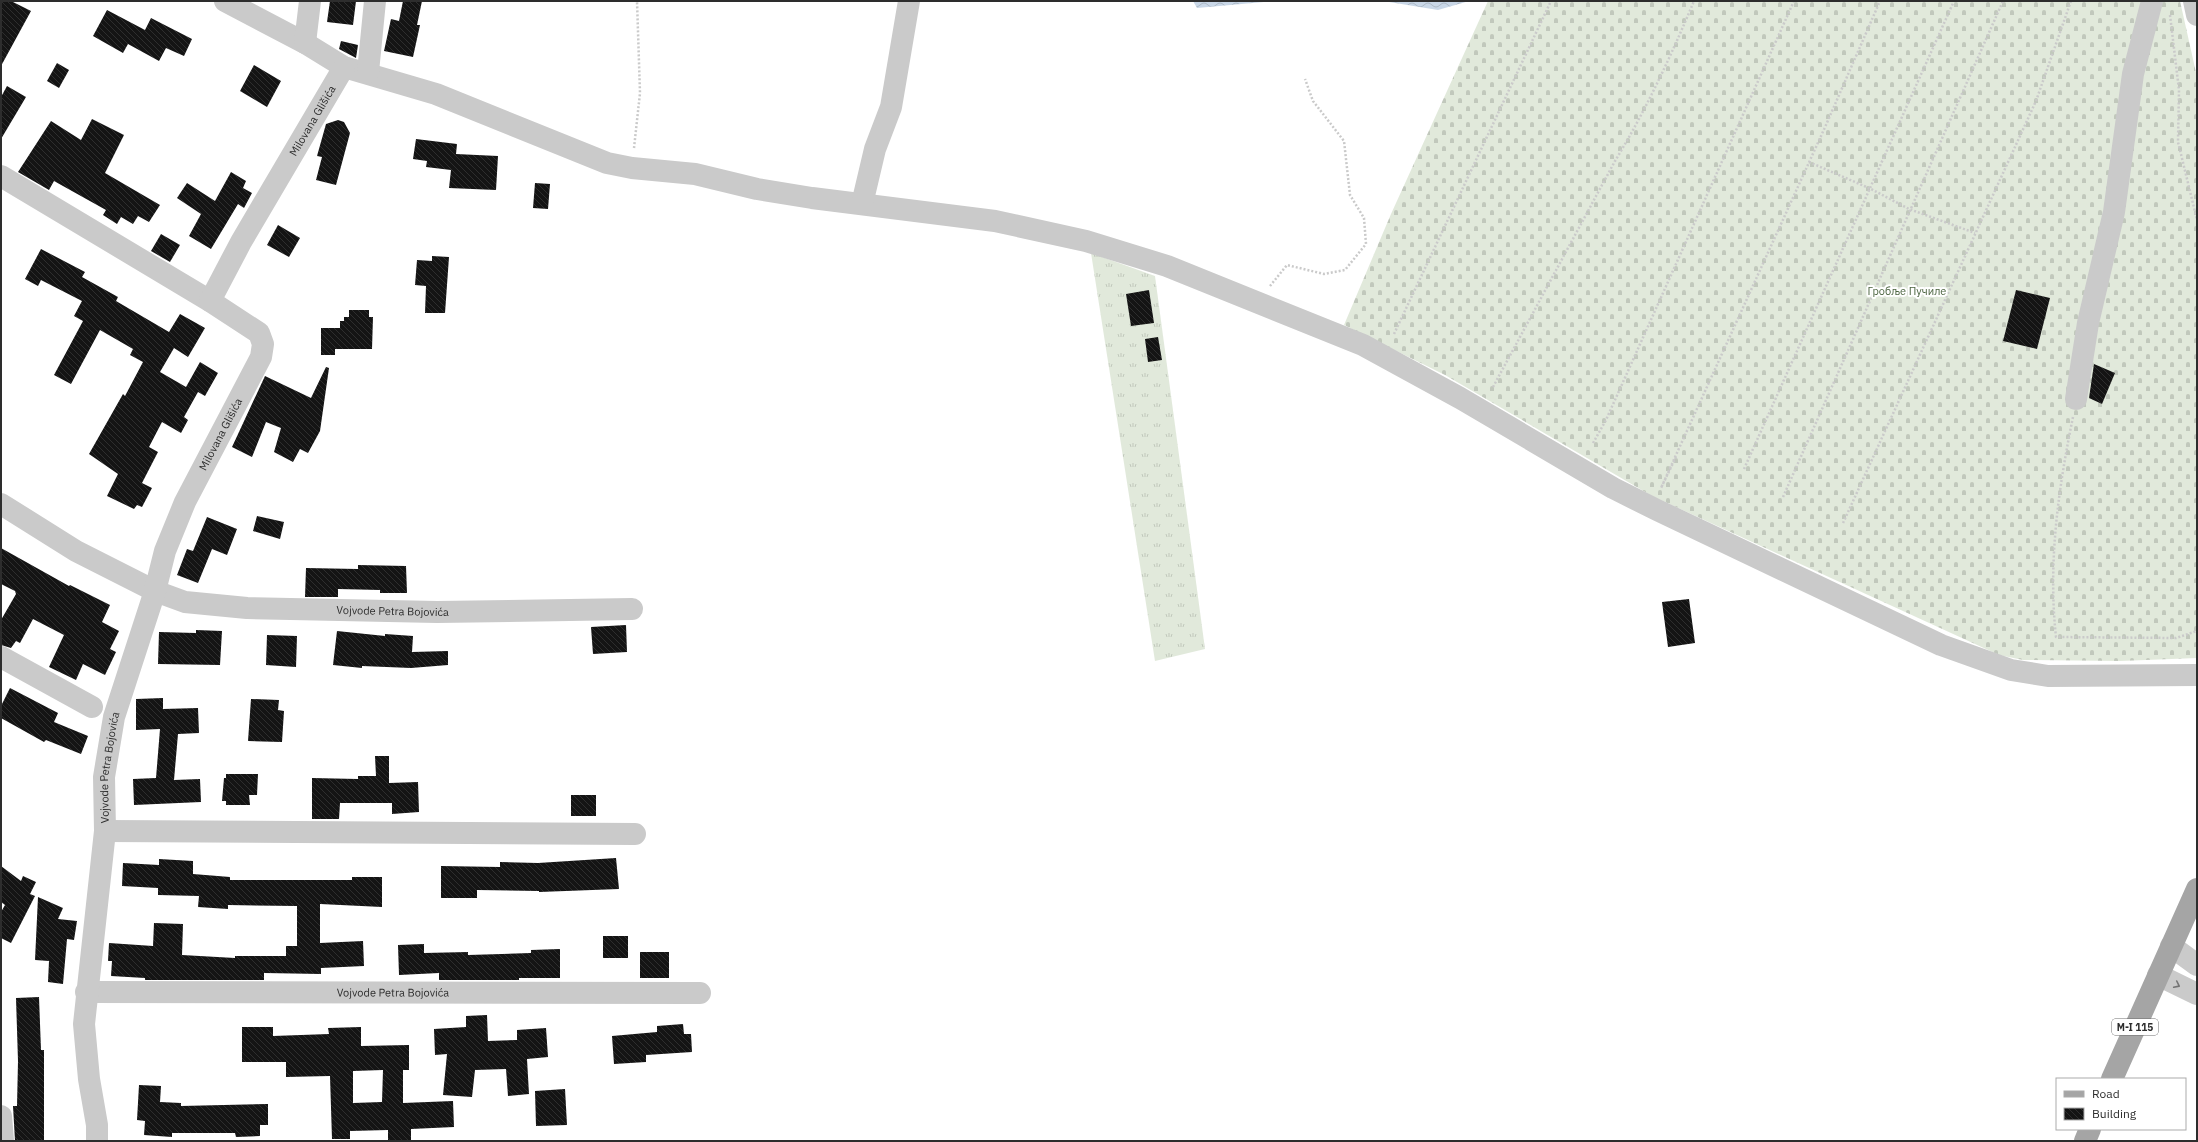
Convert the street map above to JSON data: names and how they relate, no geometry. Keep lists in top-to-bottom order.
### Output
{
  "streets": {
    "main road": ["M-I 115"],
    "street": ["Milovana Glišića", "Vojvode Petra Bojovića"]
  },
  "crossings": [
    ["Milovana Glišića", "Vojvode Petra Bojovića"]
  ],
  "parks": ["Гробље Пучиле"],
  "legend": ["Road", "Building"]
}
